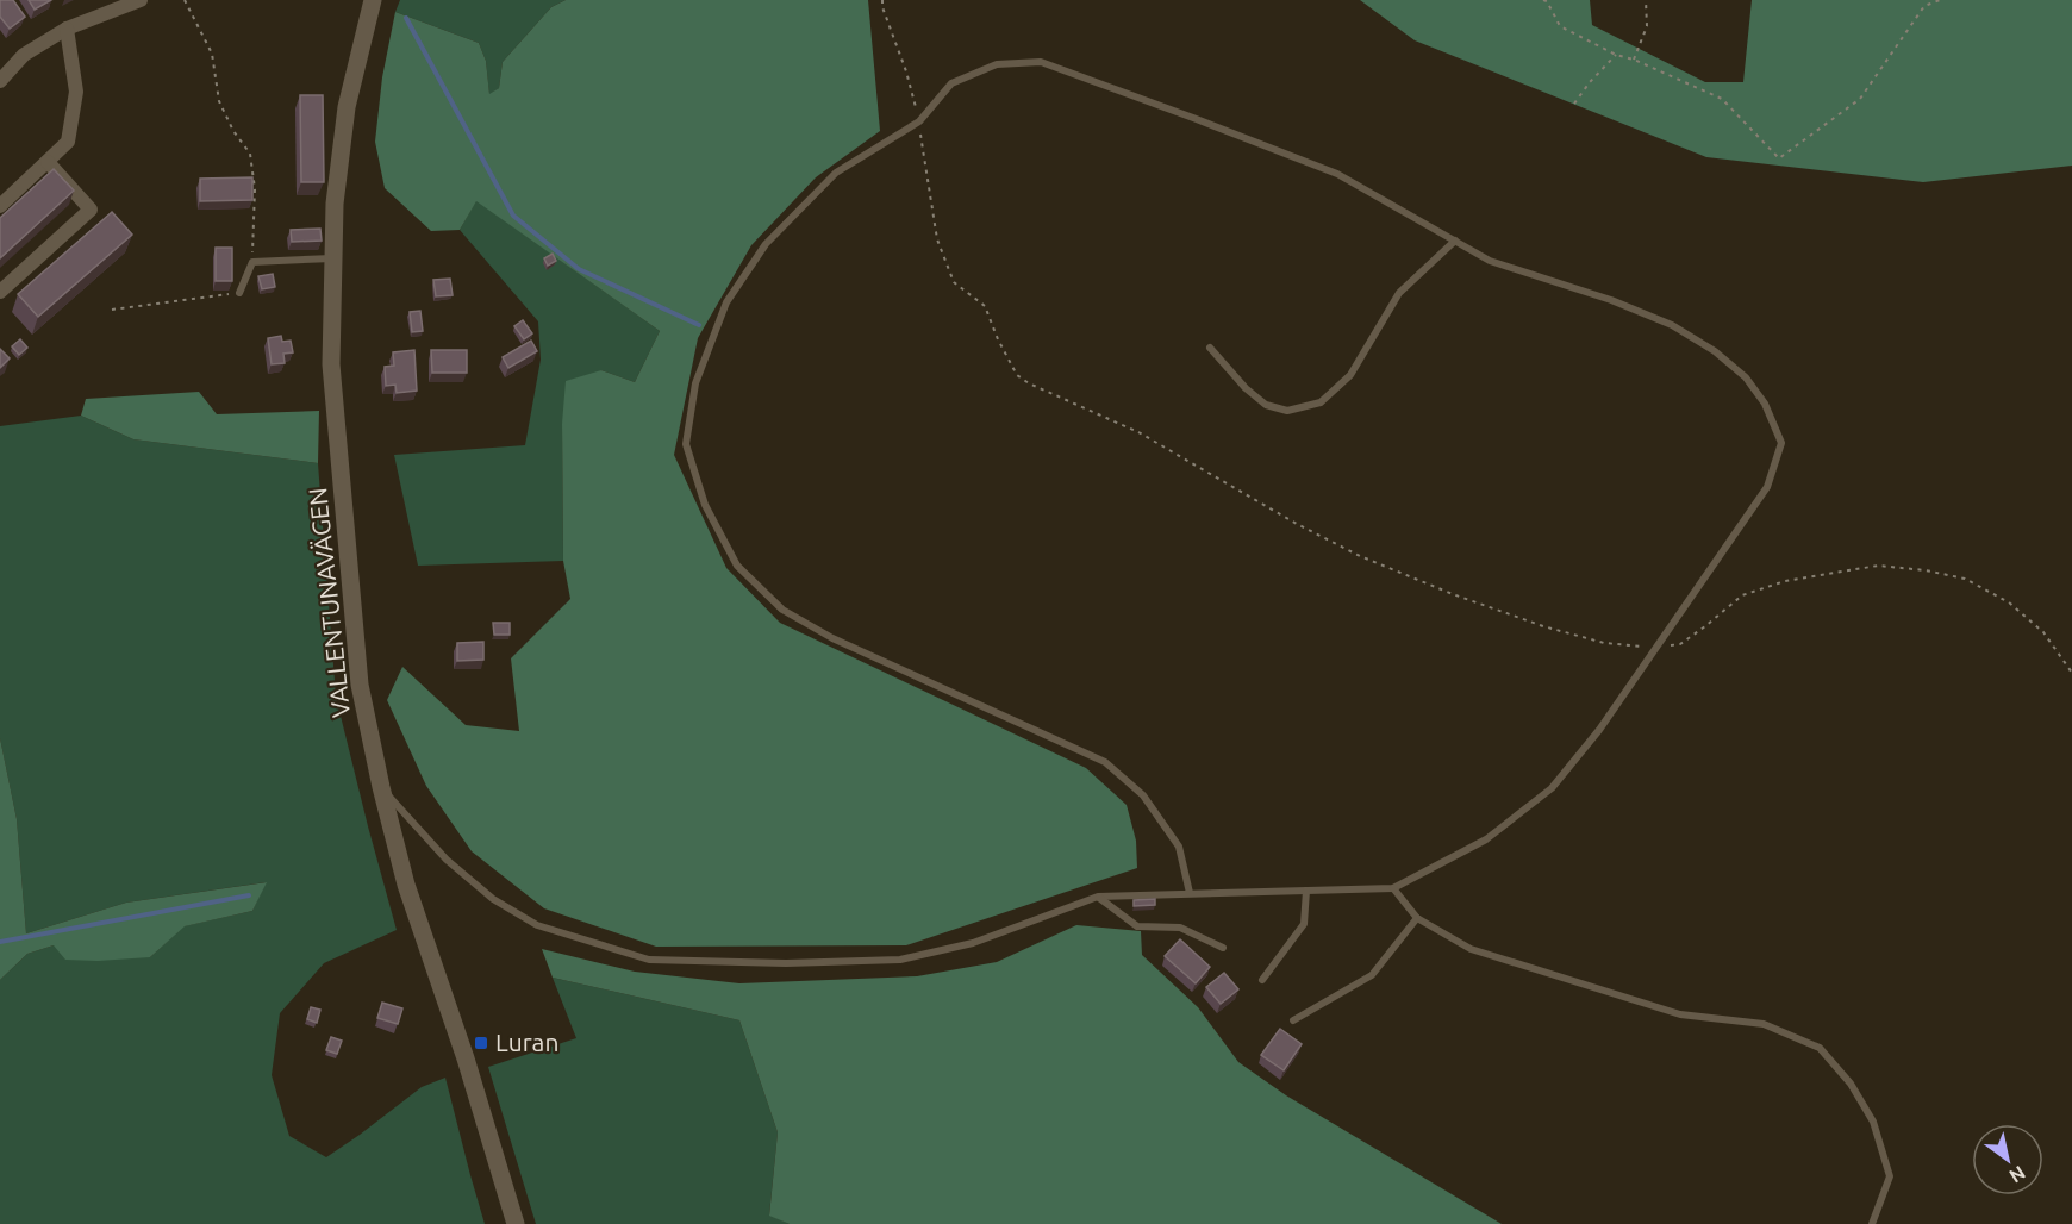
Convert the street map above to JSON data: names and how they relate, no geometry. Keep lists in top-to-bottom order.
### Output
{
  "streets": {
    "main road": ["VALLENTUNAVÄGEN"]
  },
  "places": {
    "transit": ["Luran"]
  },
  "north": "bottom right"
}
